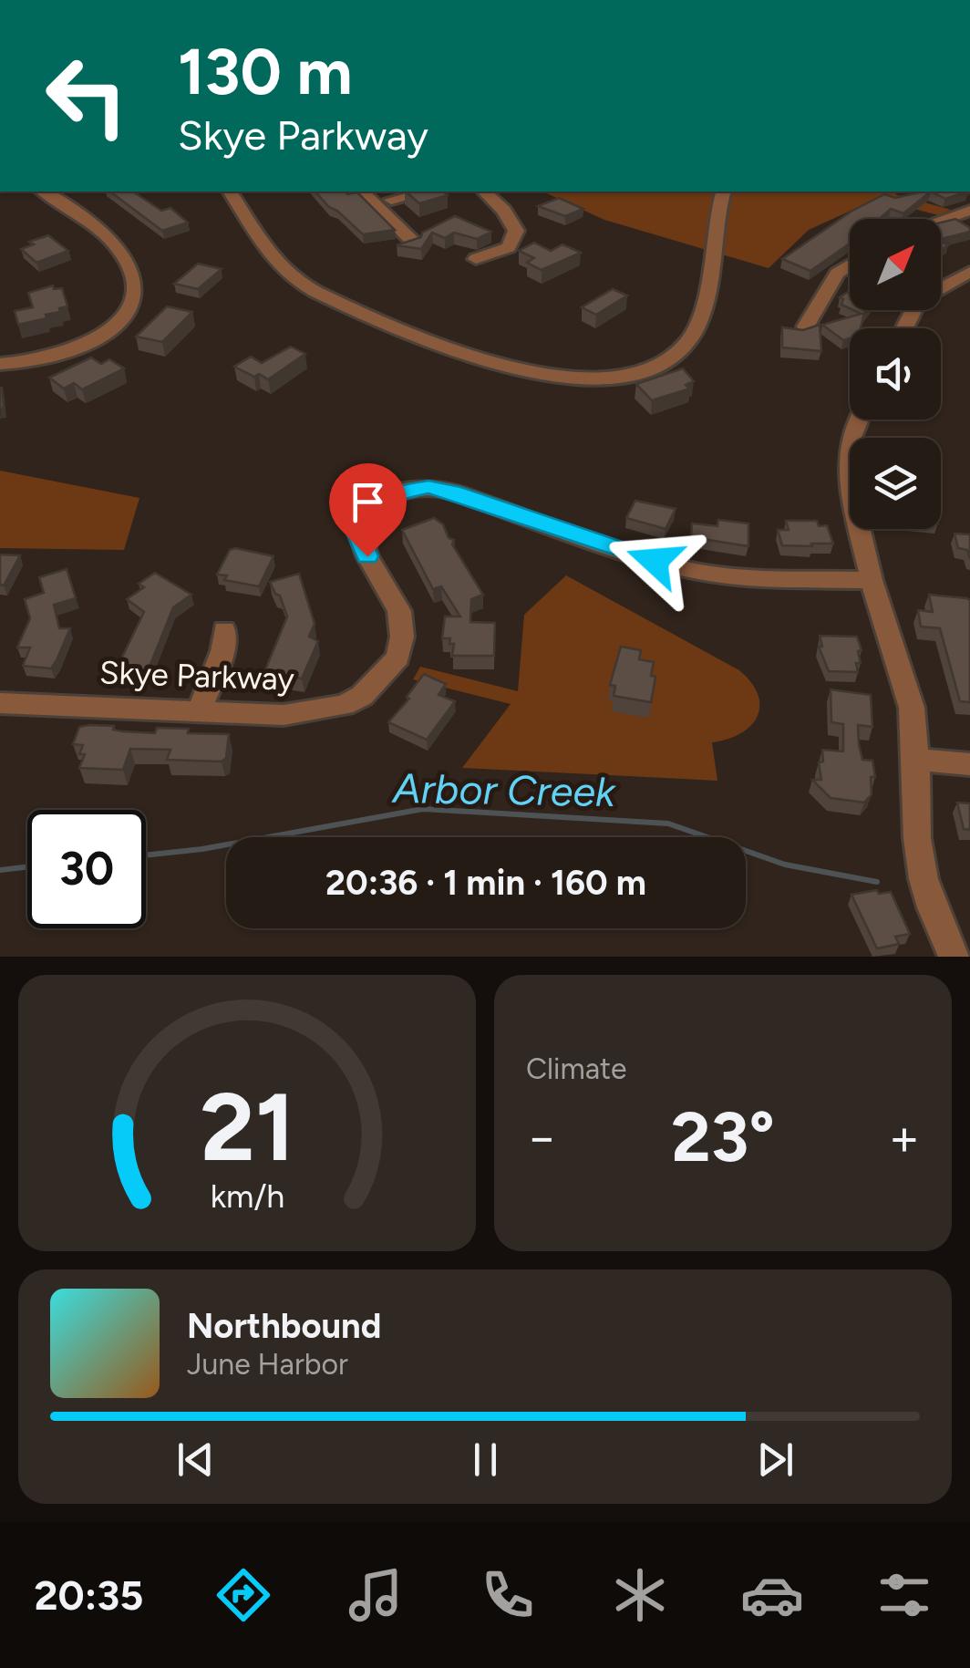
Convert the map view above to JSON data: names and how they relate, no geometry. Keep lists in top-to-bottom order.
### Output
{
  "streets": {
    "street": ["Skye Parkway"]
  },
  "water": ["Arbor Creek"],
  "north": "top right",
  "page": {
    "turn": ["130 m", "Skye Parkway"],
    "limit": "30",
    "trip": "20:36 · 1 min · 160 m",
    "tile": "Climate",
    "heat": ["−", "23°", "+"],
    "song": ["Northbound", "June Harbor"],
    "tabs": "20:35",
    "gauge": ["21", "km/h"]
  }
}
